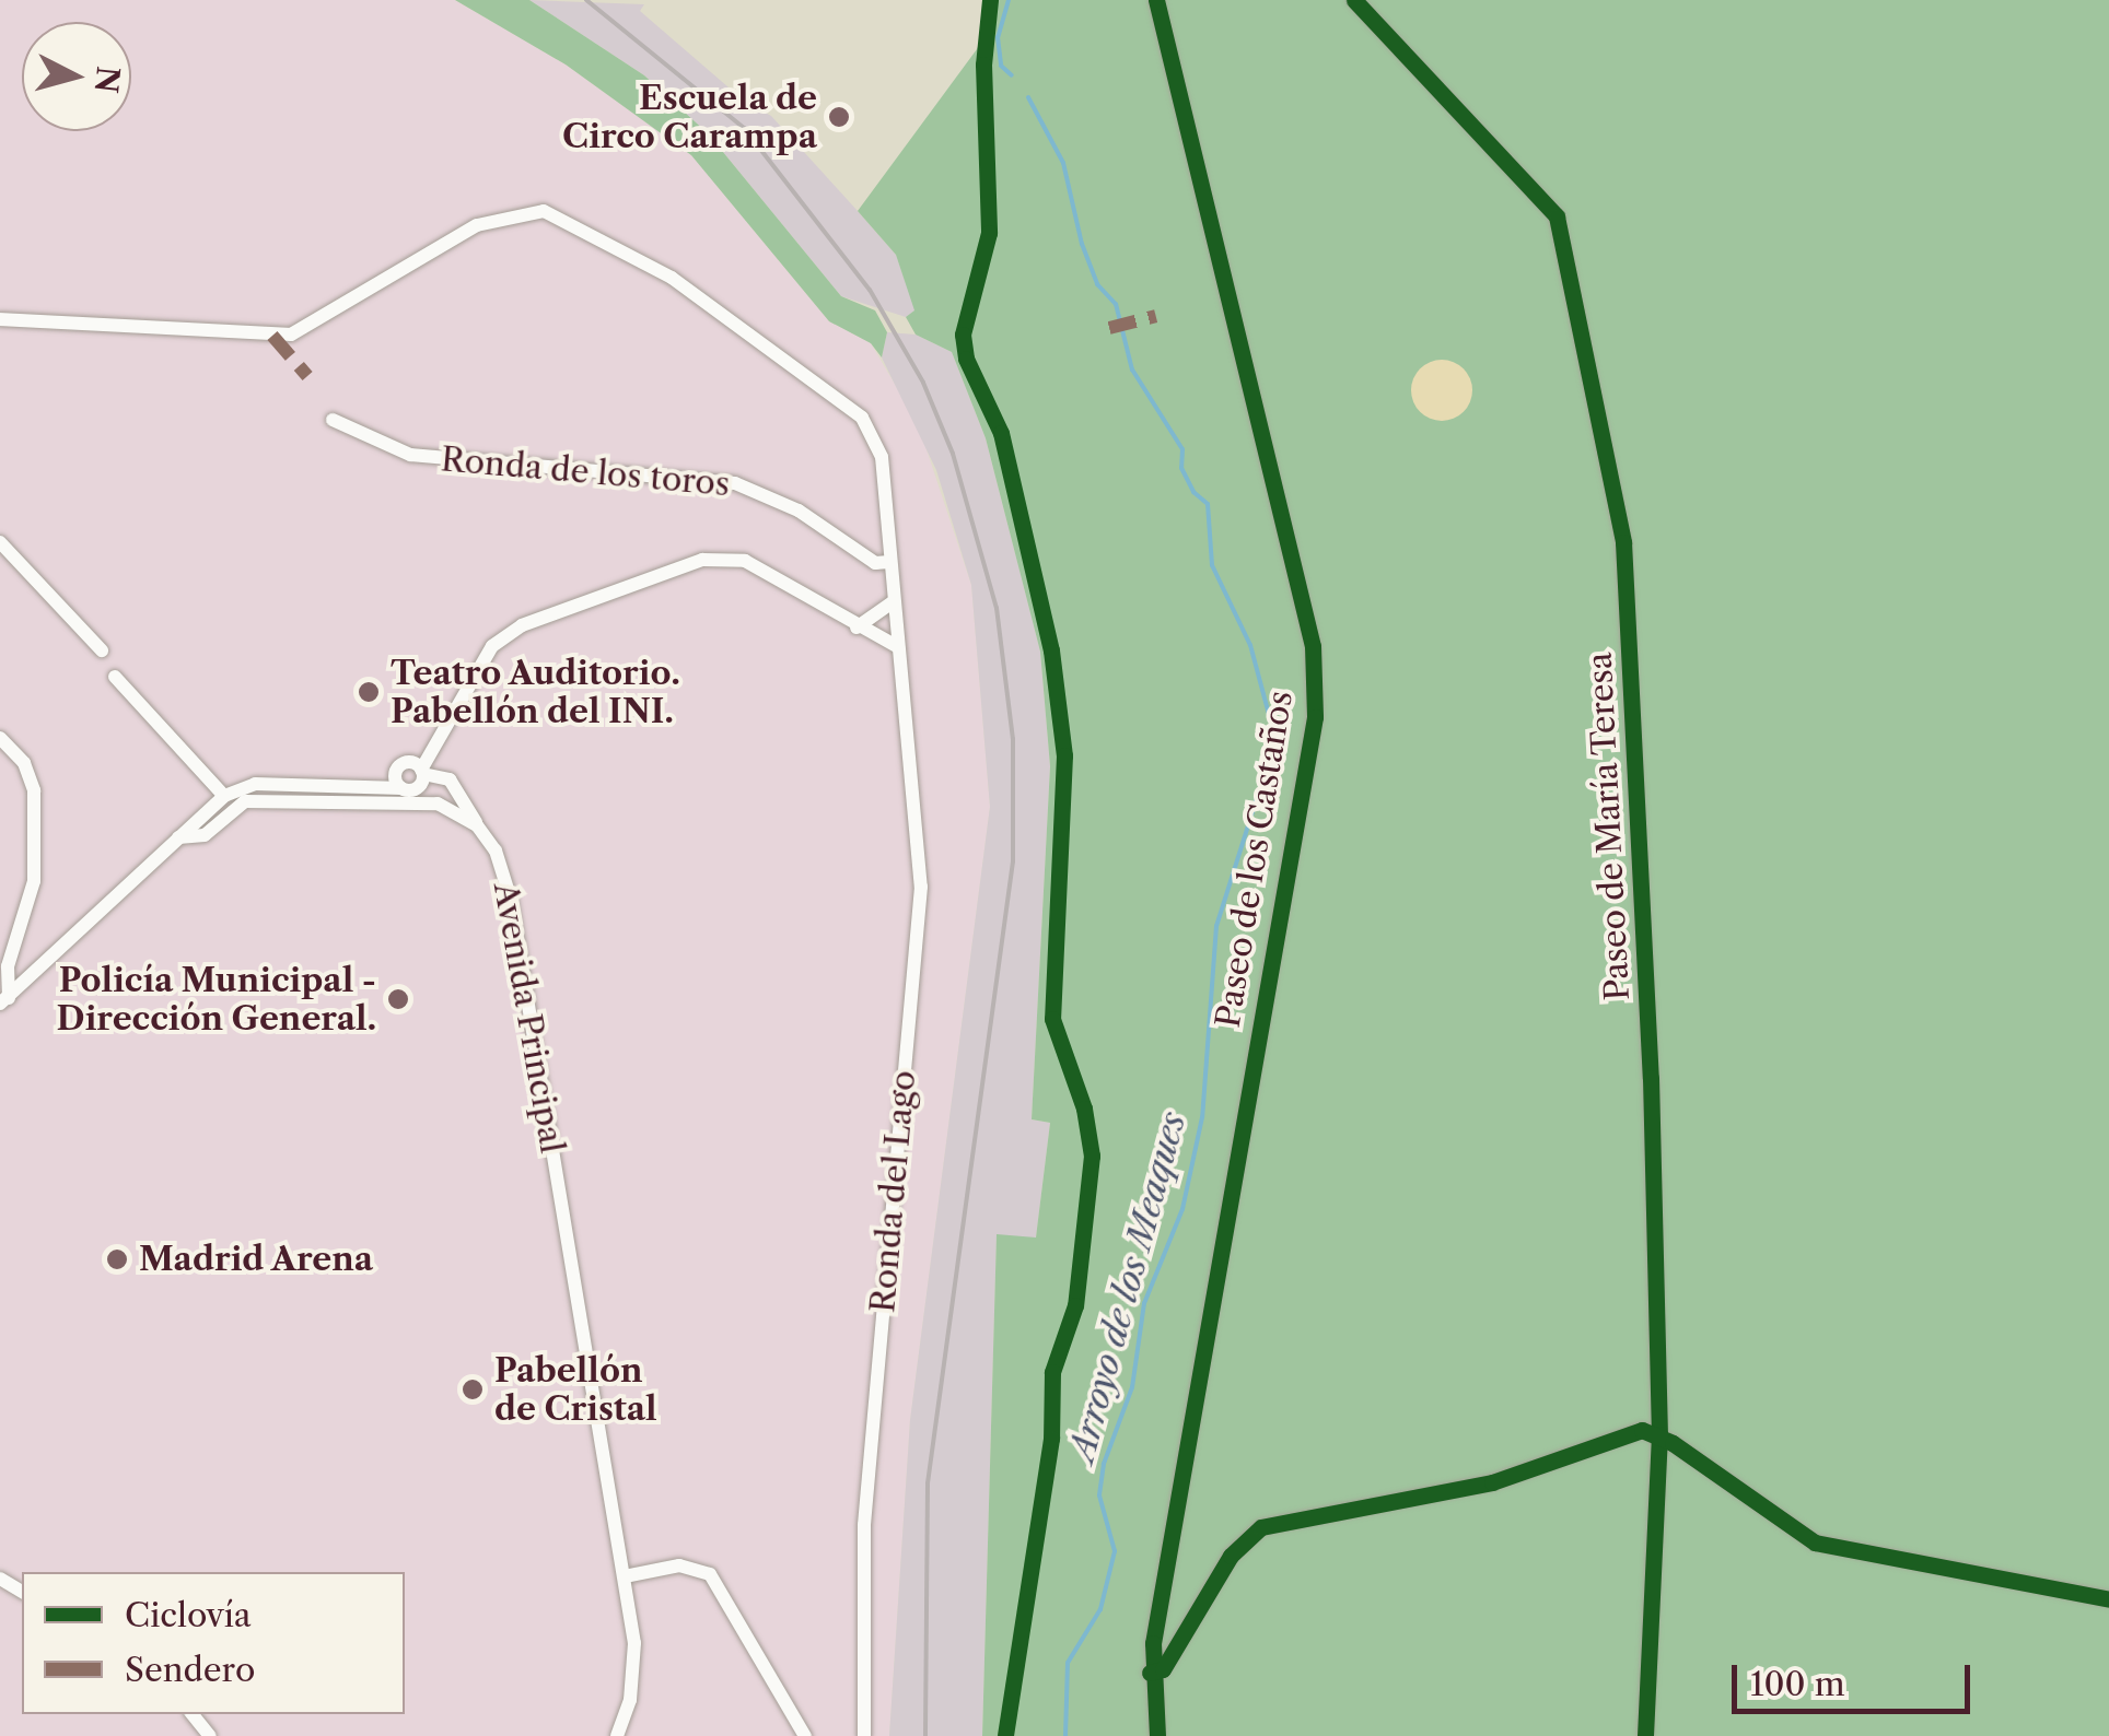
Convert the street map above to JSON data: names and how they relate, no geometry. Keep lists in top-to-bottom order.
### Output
{
  "streets": {
    "street": [
      "Ronda de los toros",
      "Paseo de María Teresa",
      "Paseo de los Castaños",
      "Avenida Principal",
      "Ronda del Lago"
    ]
  },
  "crossings": [
    ["Ronda de los toros", "Ronda del Lago"]
  ],
  "water": ["Arroyo de los Meaques"],
  "places": [
    "Escuela de Circo Carampa",
    "Teatro Auditorio. Pabellón del INI.",
    "Policía Municipal - Dirección General.",
    "Madrid Arena",
    "Pabellón de Cristal"
  ],
  "legend": ["Ciclovía", "Sendero"],
  "scale_bar": "100 m",
  "north": "right"
}
